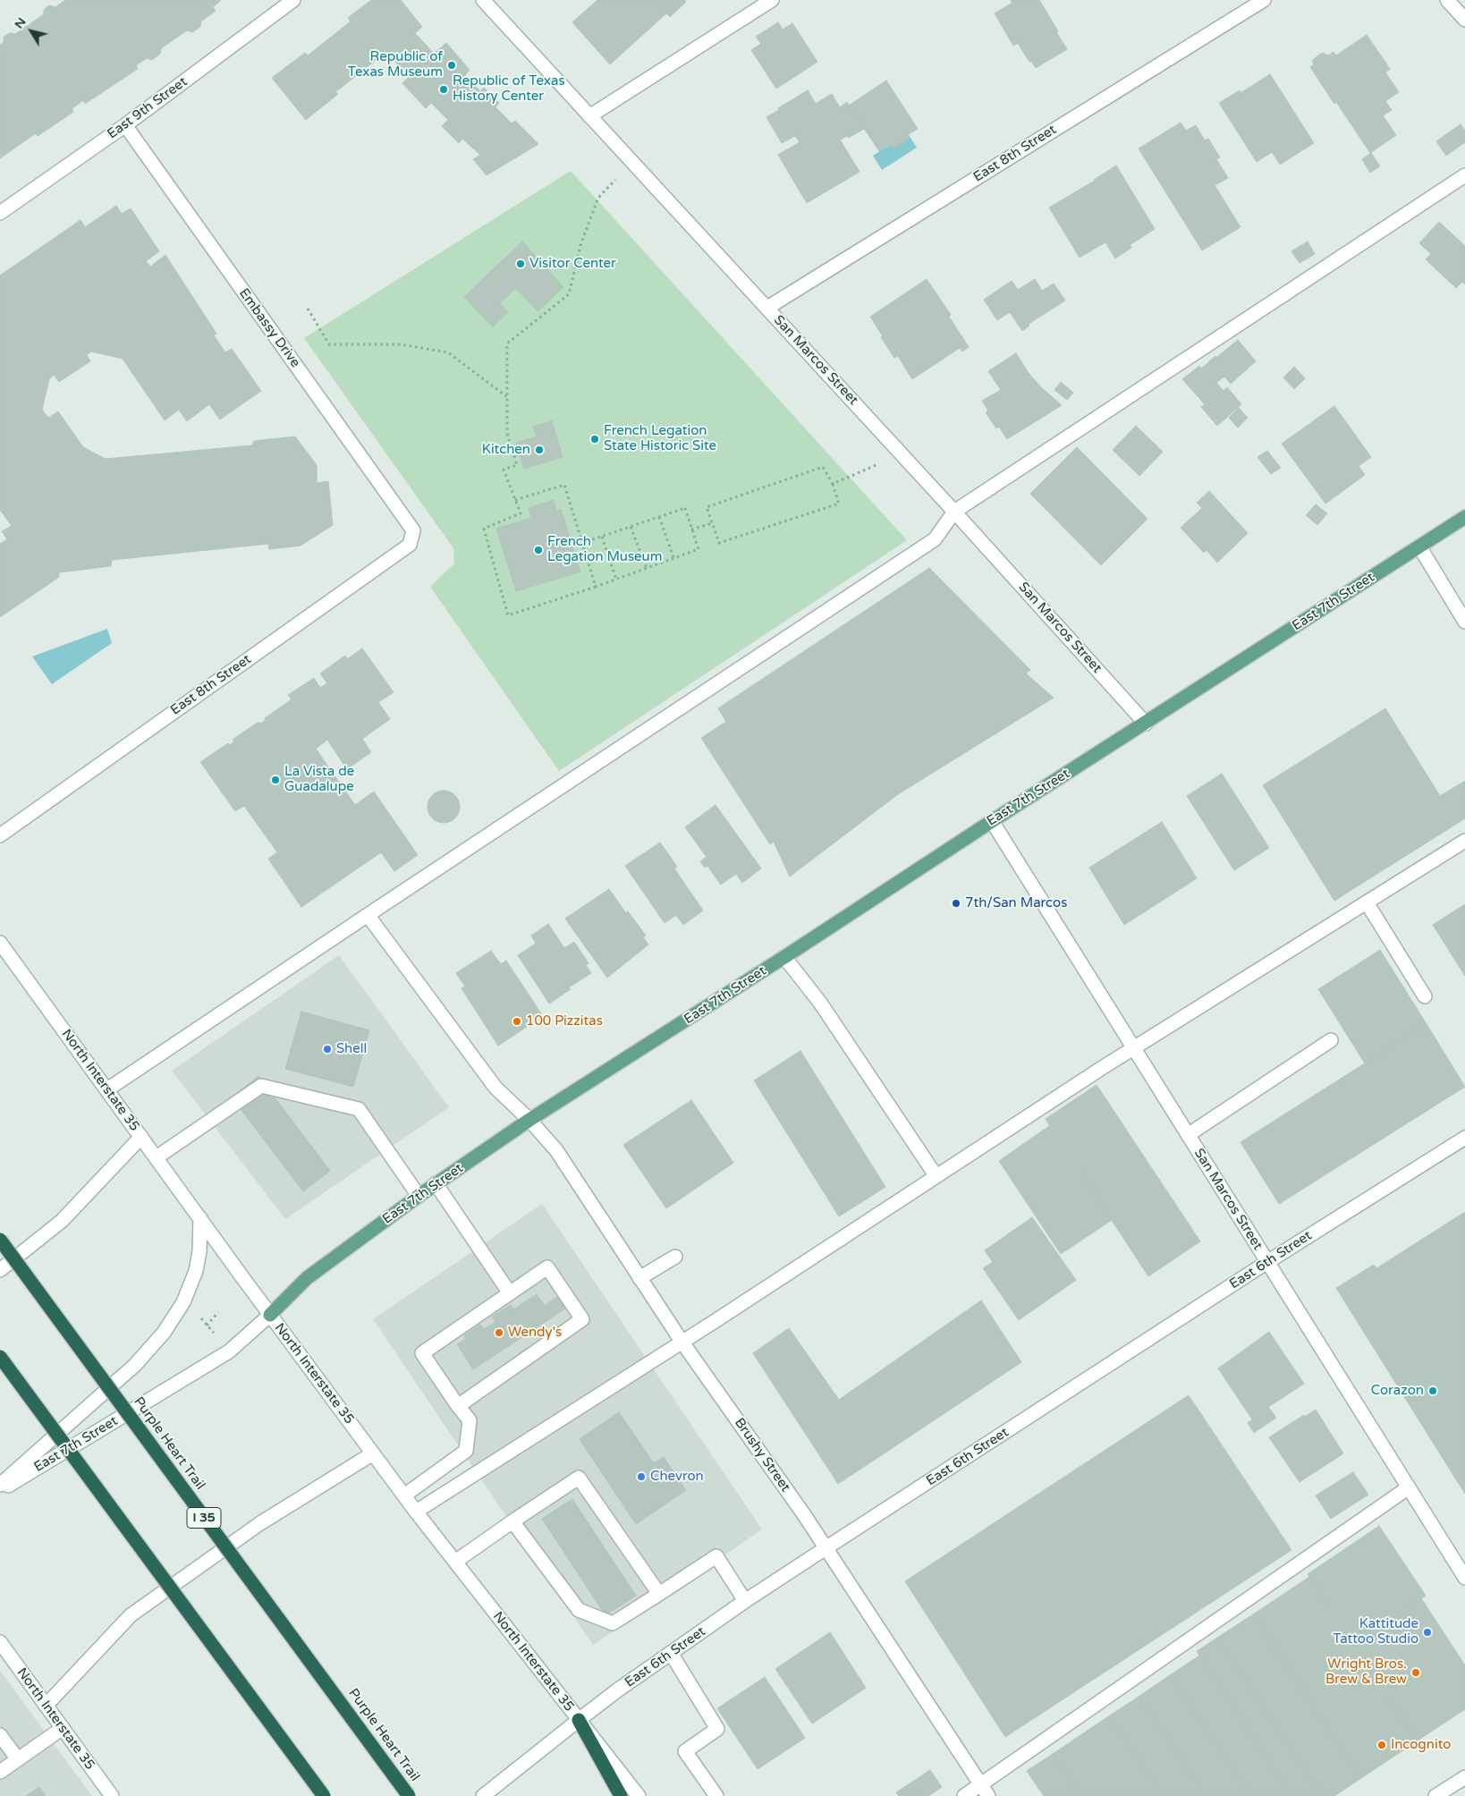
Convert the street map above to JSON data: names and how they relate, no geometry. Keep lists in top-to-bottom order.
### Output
{
  "streets": {
    "highway": ["Purple Heart Trail", "I 35"],
    "main road": ["East 7th Street"],
    "street": [
      "East 9th Street",
      "East 8th Street",
      "Embassy Drive",
      "San Marcos Street",
      "North Interstate 35",
      "East 6th Street",
      "Brushy Street"
    ]
  },
  "crossings": [
    ["East 9th Street", "Embassy Drive"],
    ["East 8th Street", "Embassy Drive"],
    ["East 8th Street", "San Marcos Street"],
    ["San Marcos Street", "East 7th Street"],
    ["San Marcos Street", "East 6th Street"],
    ["East 7th Street", "North Interstate 35"],
    ["East 7th Street", "Brushy Street"],
    ["North Interstate 35", "East 6th Street"],
    ["East 6th Street", "Brushy Street"]
  ],
  "places": [
    "Republic of Texas Museum",
    "Republic of Texas History Center",
    "Visitor Center",
    "French Legation State Historic Site",
    "Kitchen",
    "French Legation Museum",
    "La Vista de Guadalupe",
    "7th/San Marcos",
    "100 Pizzitas",
    "Shell",
    "Wendy's",
    "Corazon",
    "Chevron",
    "Kattitude Tattoo Studio",
    "Wright Bros. Brew & Brew",
    "Incognito"
  ],
  "north": "top left"
}
